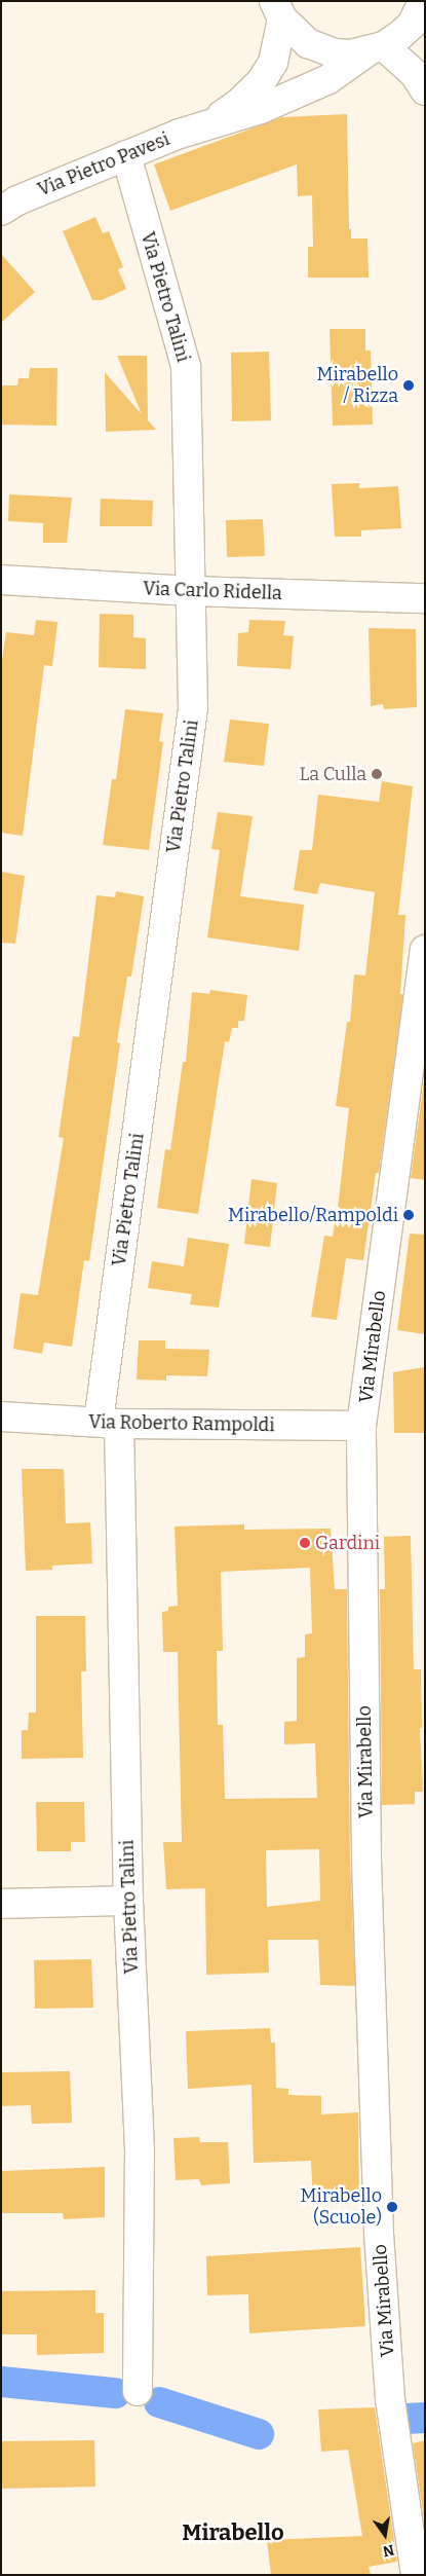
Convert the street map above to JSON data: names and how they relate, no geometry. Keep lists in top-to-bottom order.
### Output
{
  "streets": {
    "street": [
      "Via Pietro Pavesi",
      "Via Pietro Talini",
      "Via Carlo Ridella",
      "Via Mirabello",
      "Via Roberto Rampoldi"
    ]
  },
  "crossings": [
    ["Via Pietro Pavesi", "Via Pietro Talini"],
    ["Via Pietro Talini", "Via Carlo Ridella"],
    ["Via Pietro Talini", "Via Roberto Rampoldi"],
    ["Via Mirabello", "Via Roberto Rampoldi"]
  ],
  "districts": ["Mirabello"],
  "places": [
    "Mirabello / Rizza",
    "La Culla",
    "Mirabello/Rampoldi",
    "Gardini",
    "Mirabello (Scuole)"
  ],
  "north": "bottom"
}
